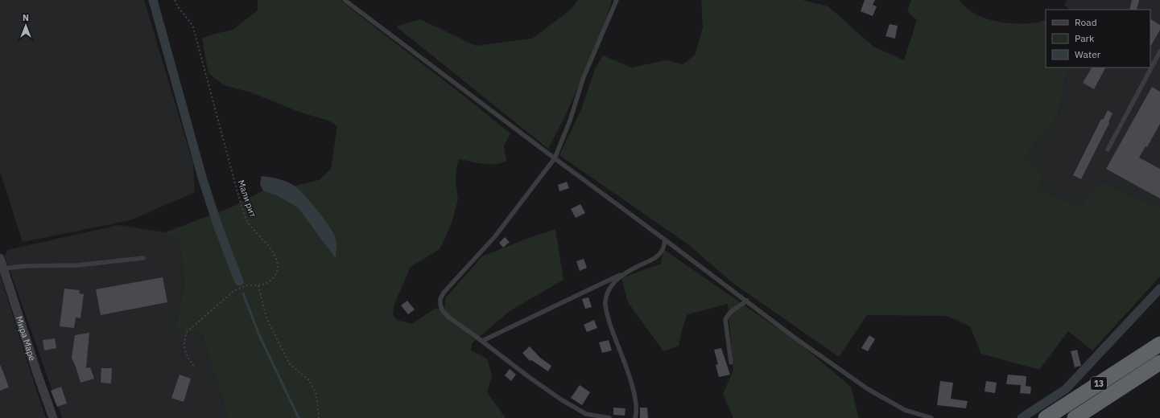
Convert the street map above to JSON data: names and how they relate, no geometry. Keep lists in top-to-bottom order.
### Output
{
  "streets": {
    "highway": ["13"],
    "street": ["Мира Маре"],
    "path": ["Мали рит"]
  },
  "legend": ["Road", "Park", "Water"],
  "north": "top"
}
